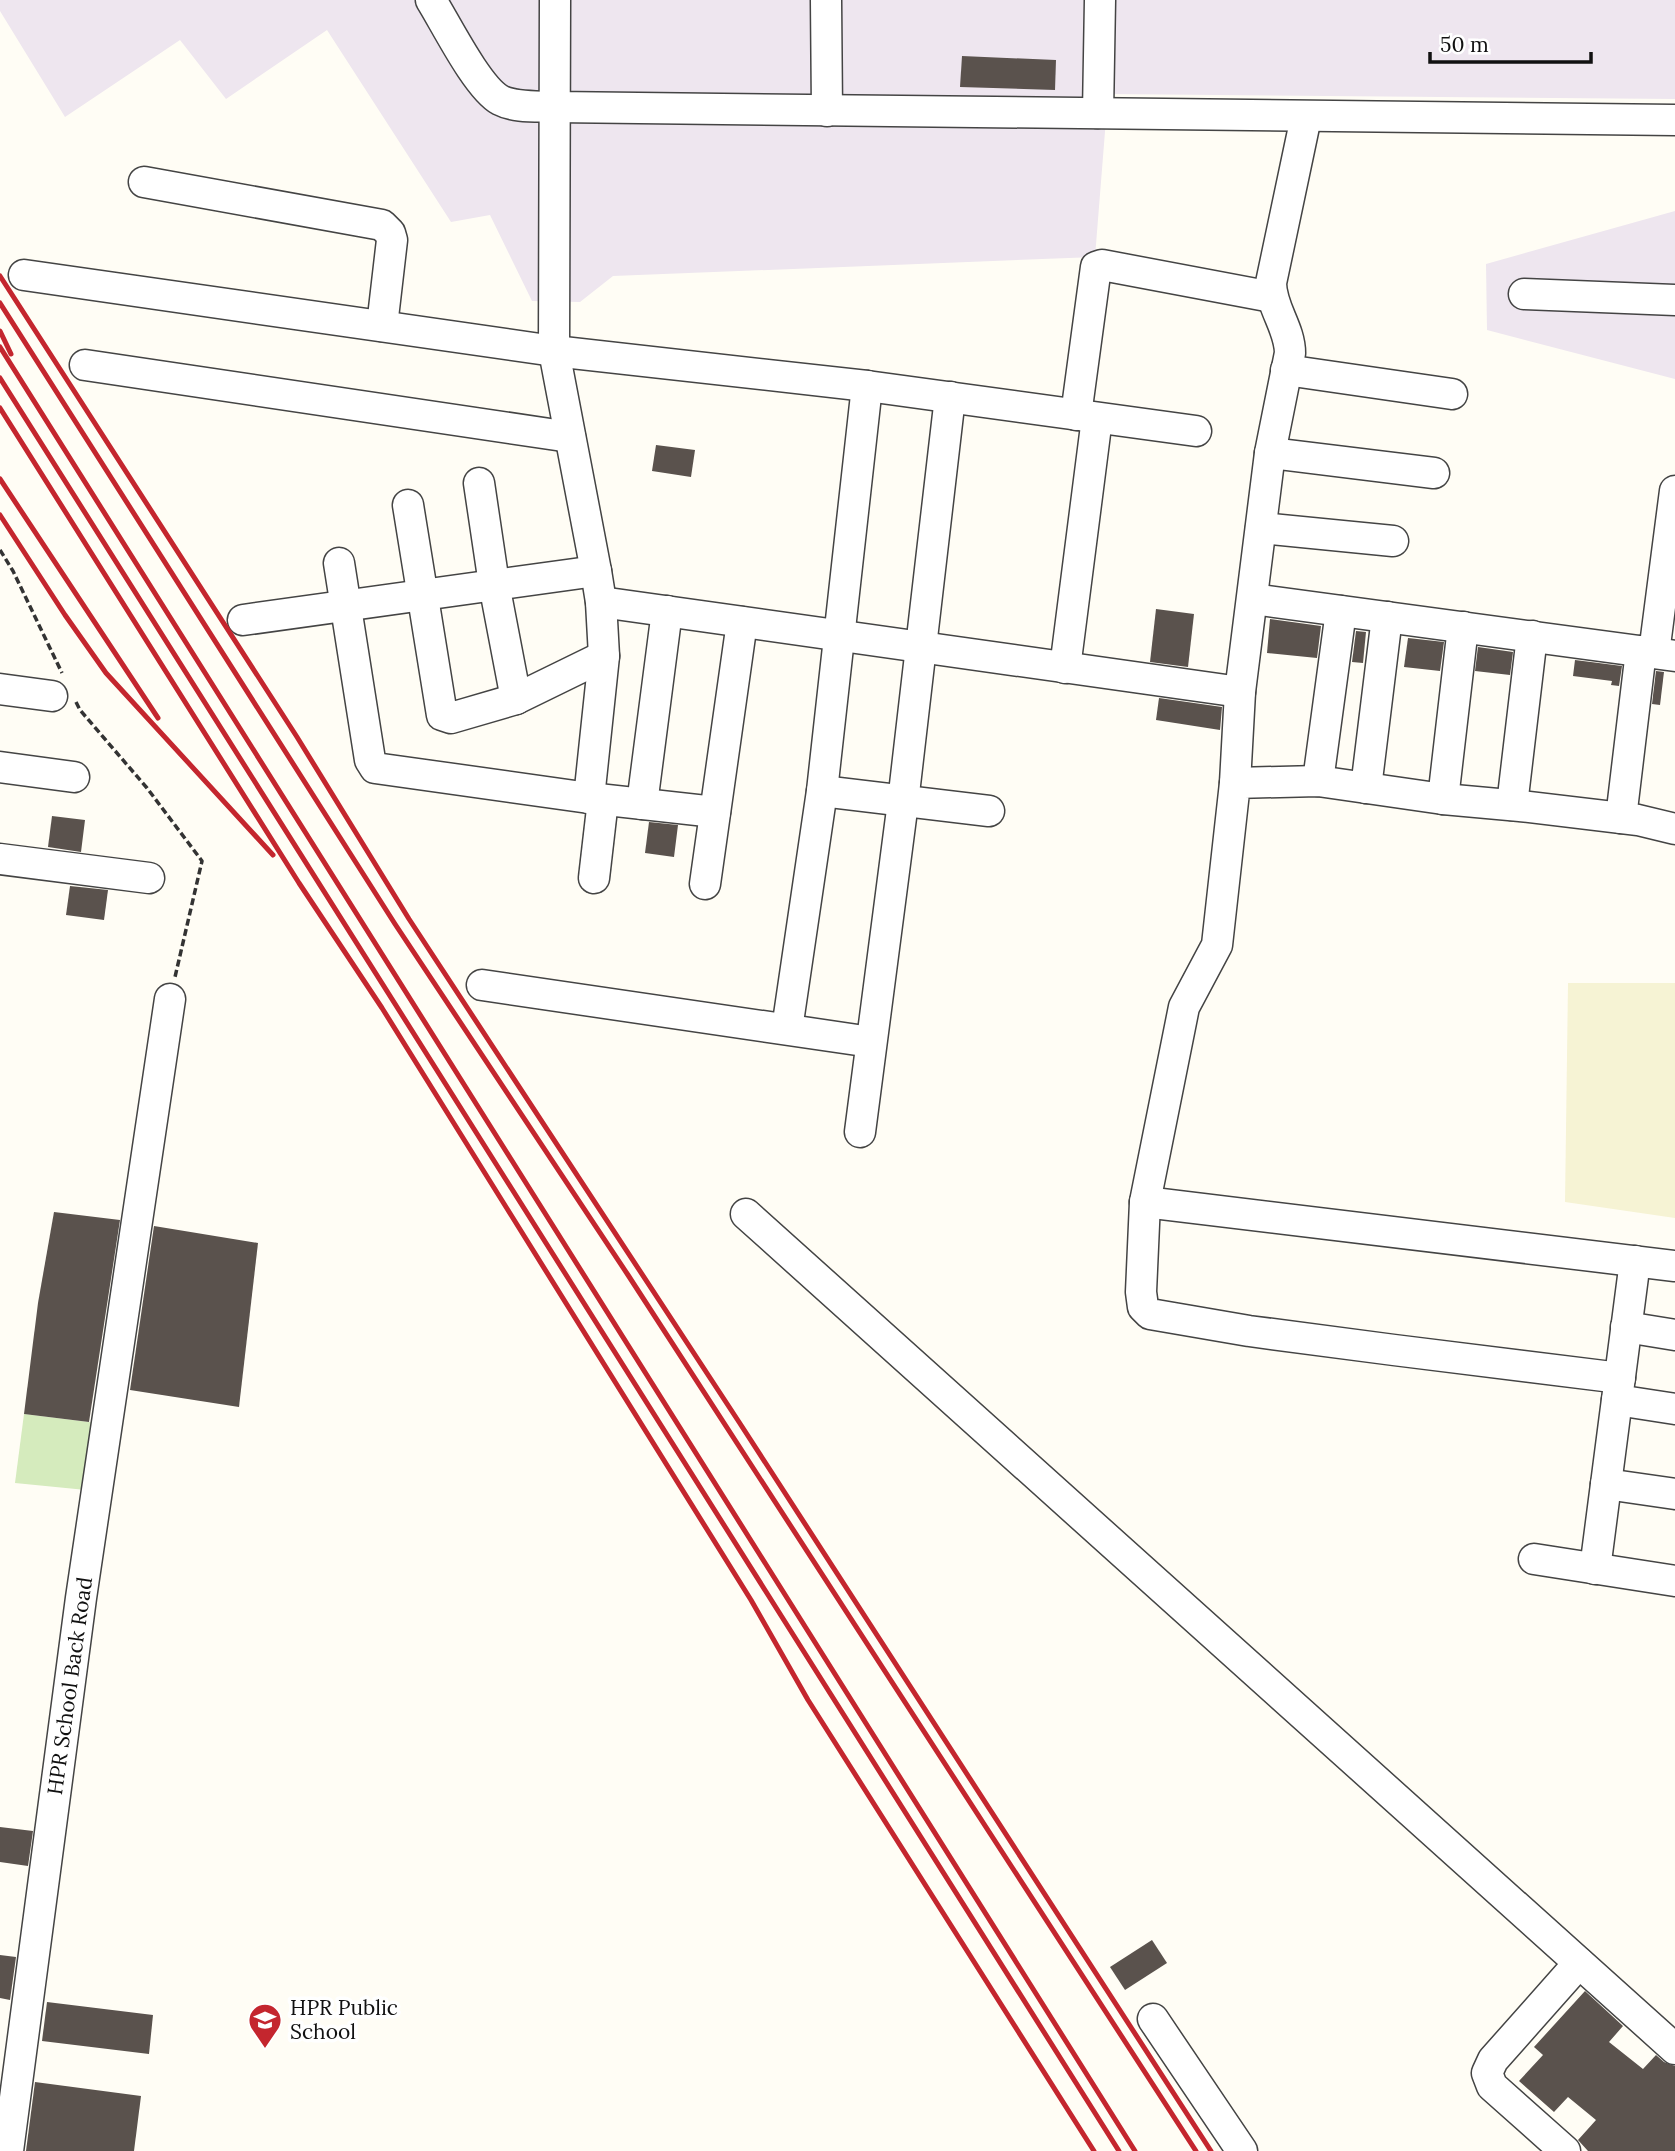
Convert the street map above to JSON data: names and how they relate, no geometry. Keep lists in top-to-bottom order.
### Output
{
  "streets": {
    "street": ["HPR School Back Road"]
  },
  "places": {
    "school or university": ["HPR Public School"]
  },
  "scale_bar": "50 m"
}
